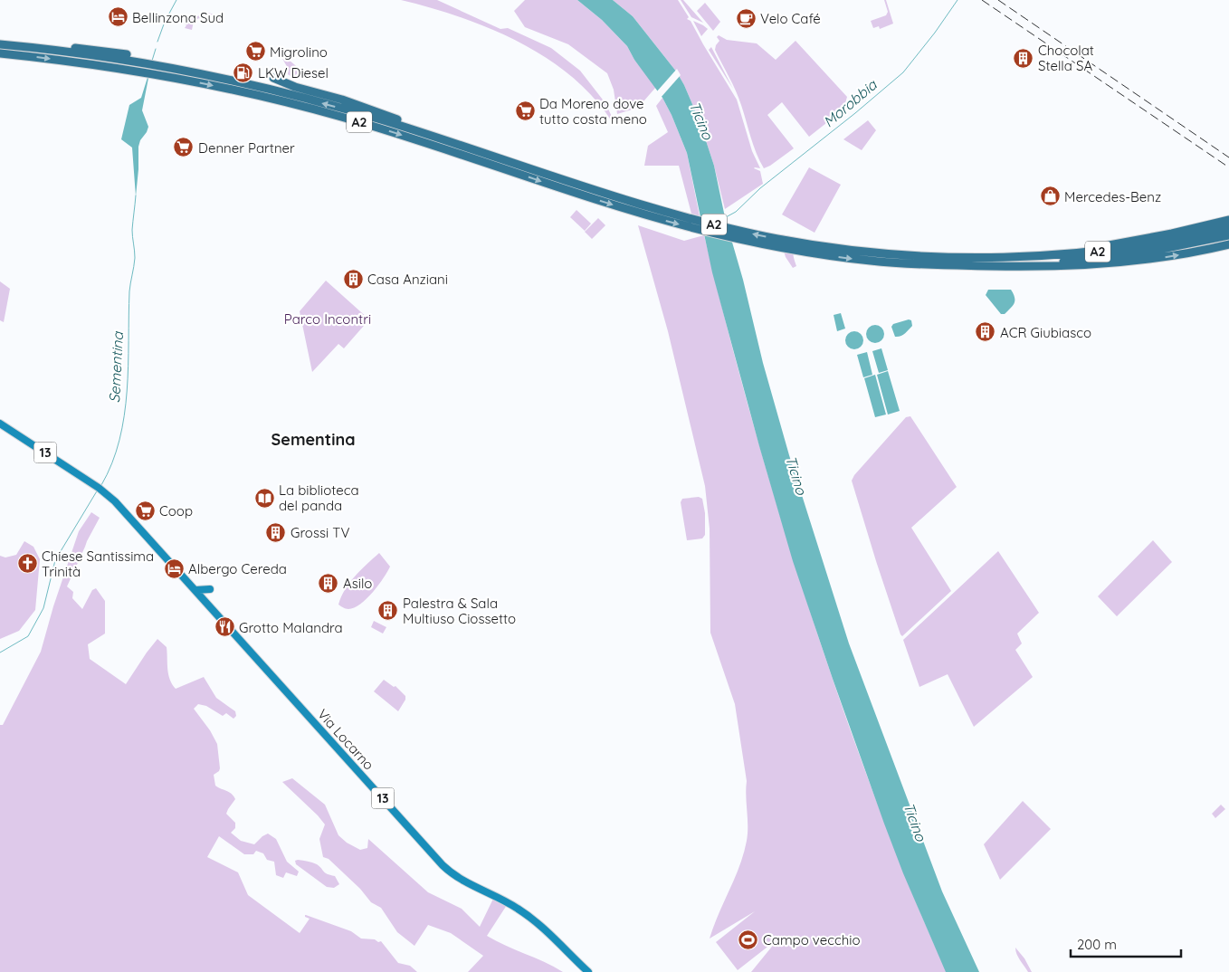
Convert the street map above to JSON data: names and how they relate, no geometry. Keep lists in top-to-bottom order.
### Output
{
  "streets": {
    "highway": ["A2"],
    "main road": ["13", "Via Locarno"]
  },
  "districts": ["Sementina"],
  "water": ["Morobbia", "Ticino", "Sementina"],
  "parks": ["Parco Incontri"],
  "places": {
    "hotel": ["Bellinzona Sud", "Albergo Cereda"],
    "cafe": ["Velo Café"],
    "supermarket": [
      "Migrolino",
      "Da Moreno dove tutto costa meno",
      "Denner Partner",
      "Coop"
    ],
    "building": [
      "Chocolat Stella SA",
      "Casa Anziani",
      "ACR Giubiasco",
      "Grossi TV",
      "Asilo",
      "Palestra & Sala Multiuso Ciossetto"
    ],
    "fuel station": ["LKW Diesel"],
    "shop": ["Mercedes-Benz"],
    "library": ["La biblioteca del panda"],
    "church": ["Chiese Santissima Trinità"],
    "restaurant": ["Grotto Malandra"],
    "sports": ["Campo vecchio"]
  },
  "scale_bar": "200 m"
}
